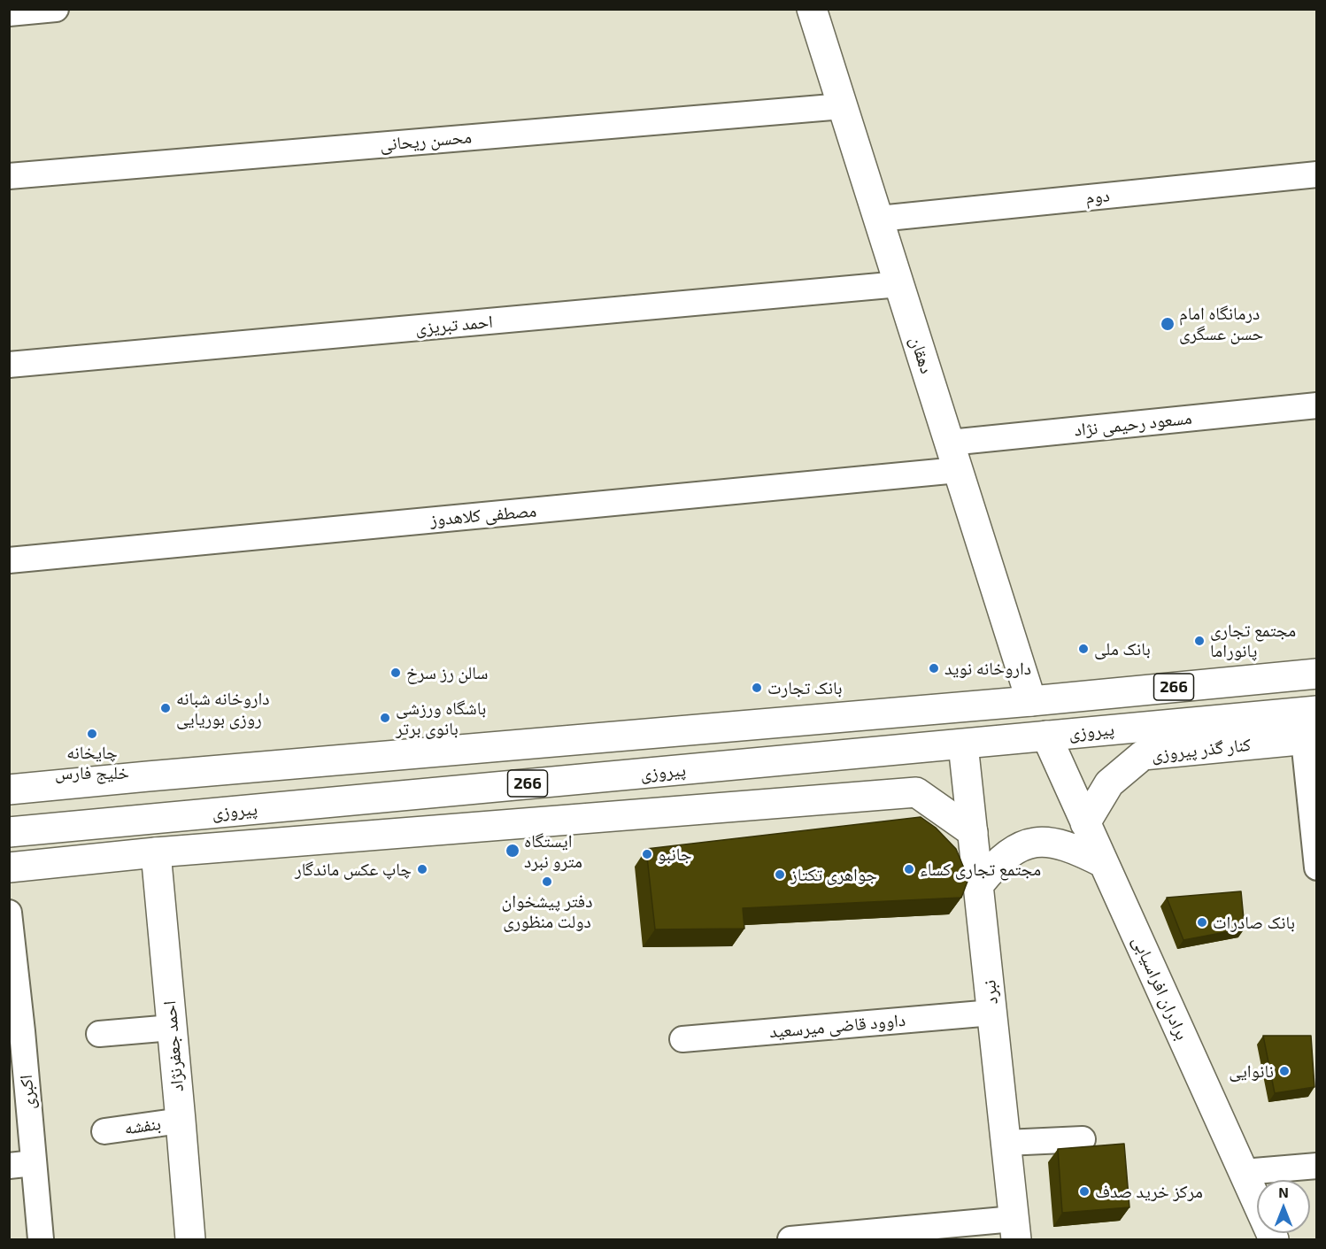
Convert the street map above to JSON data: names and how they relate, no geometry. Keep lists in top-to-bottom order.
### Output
{
  "streets": {
    "main road": [
      "دهقان",
      "266",
      "پیروزی",
      "کنار گذر پیروزی",
      "برادران افراسیابی",
      "نبرد",
      "احمد جعفرنژاد"
    ],
    "street": [
      "محسن ریحانی",
      "دوم",
      "احمد تبریزی",
      "مسعود رحیمی نژاد",
      "مصطفی کلاهدوز",
      "داوود قاضی میرسعید",
      "اکبری",
      "بنفشه"
    ]
  },
  "crossings": [
    ["محسن ریحانی", "دهقان"],
    ["دوم", "دهقان"],
    ["احمد تبریزی", "دهقان"],
    ["دهقان", "مسعود رحیمی نژاد"],
    ["دهقان", "مصطفی کلاهدوز"],
    ["دهقان", "پیروزی"],
    ["دهقان", "برادران افراسیابی"],
    ["پیروزی", "برادران افراسیابی"],
    ["پیروزی", "نبرد"],
    ["پیروزی", "احمد جعفرنژاد"],
    ["کنار گذر پیروزی", "برادران افراسیابی"],
    ["نبرد", "داوود قاضی میرسعید"],
    ["احمد جعفرنژاد", "بنفشه"]
  ],
  "places": [
    "درمانگاه امام حسن عسگری",
    "مجتمع تجاری پانوراما",
    "بانک ملی",
    "داروخانه نوید",
    "سالن رز سرخ",
    "بانک تجارت",
    "داروخانه شبانه روزی بوریایی",
    "باشگاه ورزشی بانوی برتر",
    "چایخانه خلیج فارس",
    "ایستگاه مترو نبرد",
    "جانبو",
    "چاپ عکس ماندگار",
    "مجتمع تجاری کساء",
    "جواهری تکتاز",
    "دفتر پیشخوان دولت‌ منظوری",
    "بانک صادرات",
    "نانوایی",
    "مرکز خرید صدف"
  ],
  "north": "top"
}
